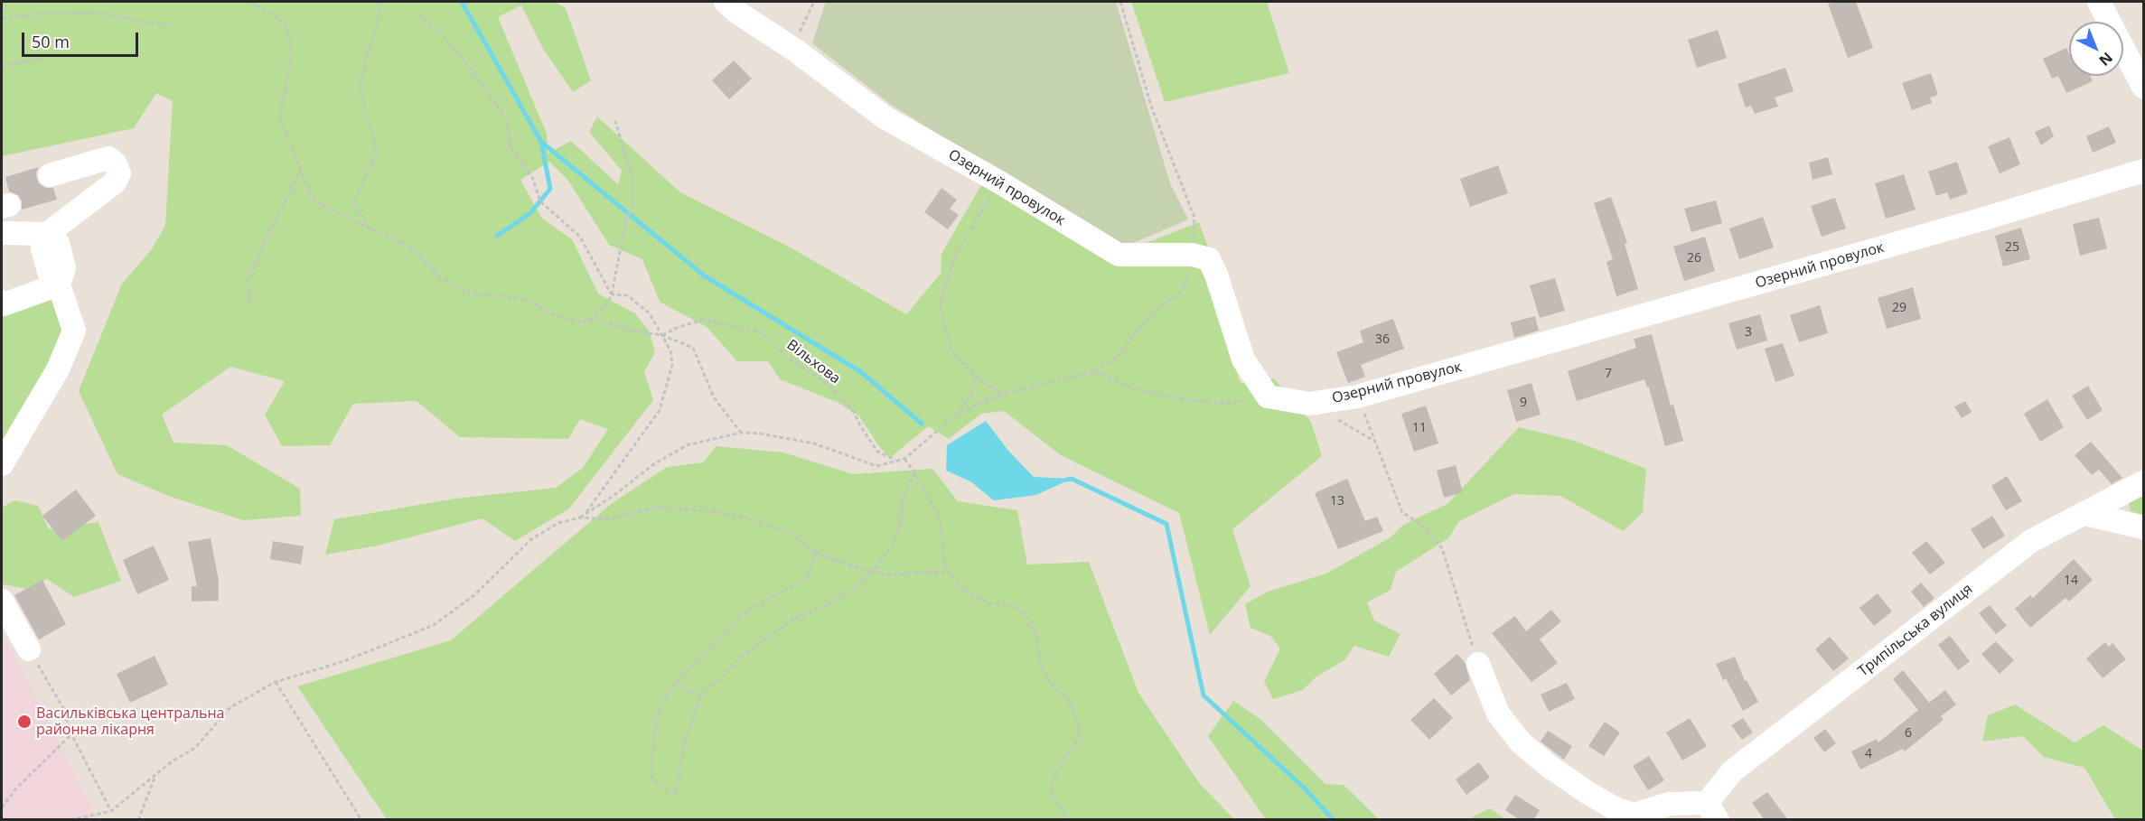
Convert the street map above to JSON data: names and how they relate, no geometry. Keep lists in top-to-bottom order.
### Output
{
  "streets": {
    "street": ["Озерний провулок", "Трипільська вулиця"],
    "path": ["Вільхова"]
  },
  "places": ["Васильківська центральна районна лікарня"],
  "house_numbers": [
    "25",
    "26",
    "29",
    "3",
    "36",
    "7",
    "9",
    "11",
    "13",
    "14",
    "6",
    "4"
  ],
  "scale_bar": "50 m",
  "north": "bottom right"
}
